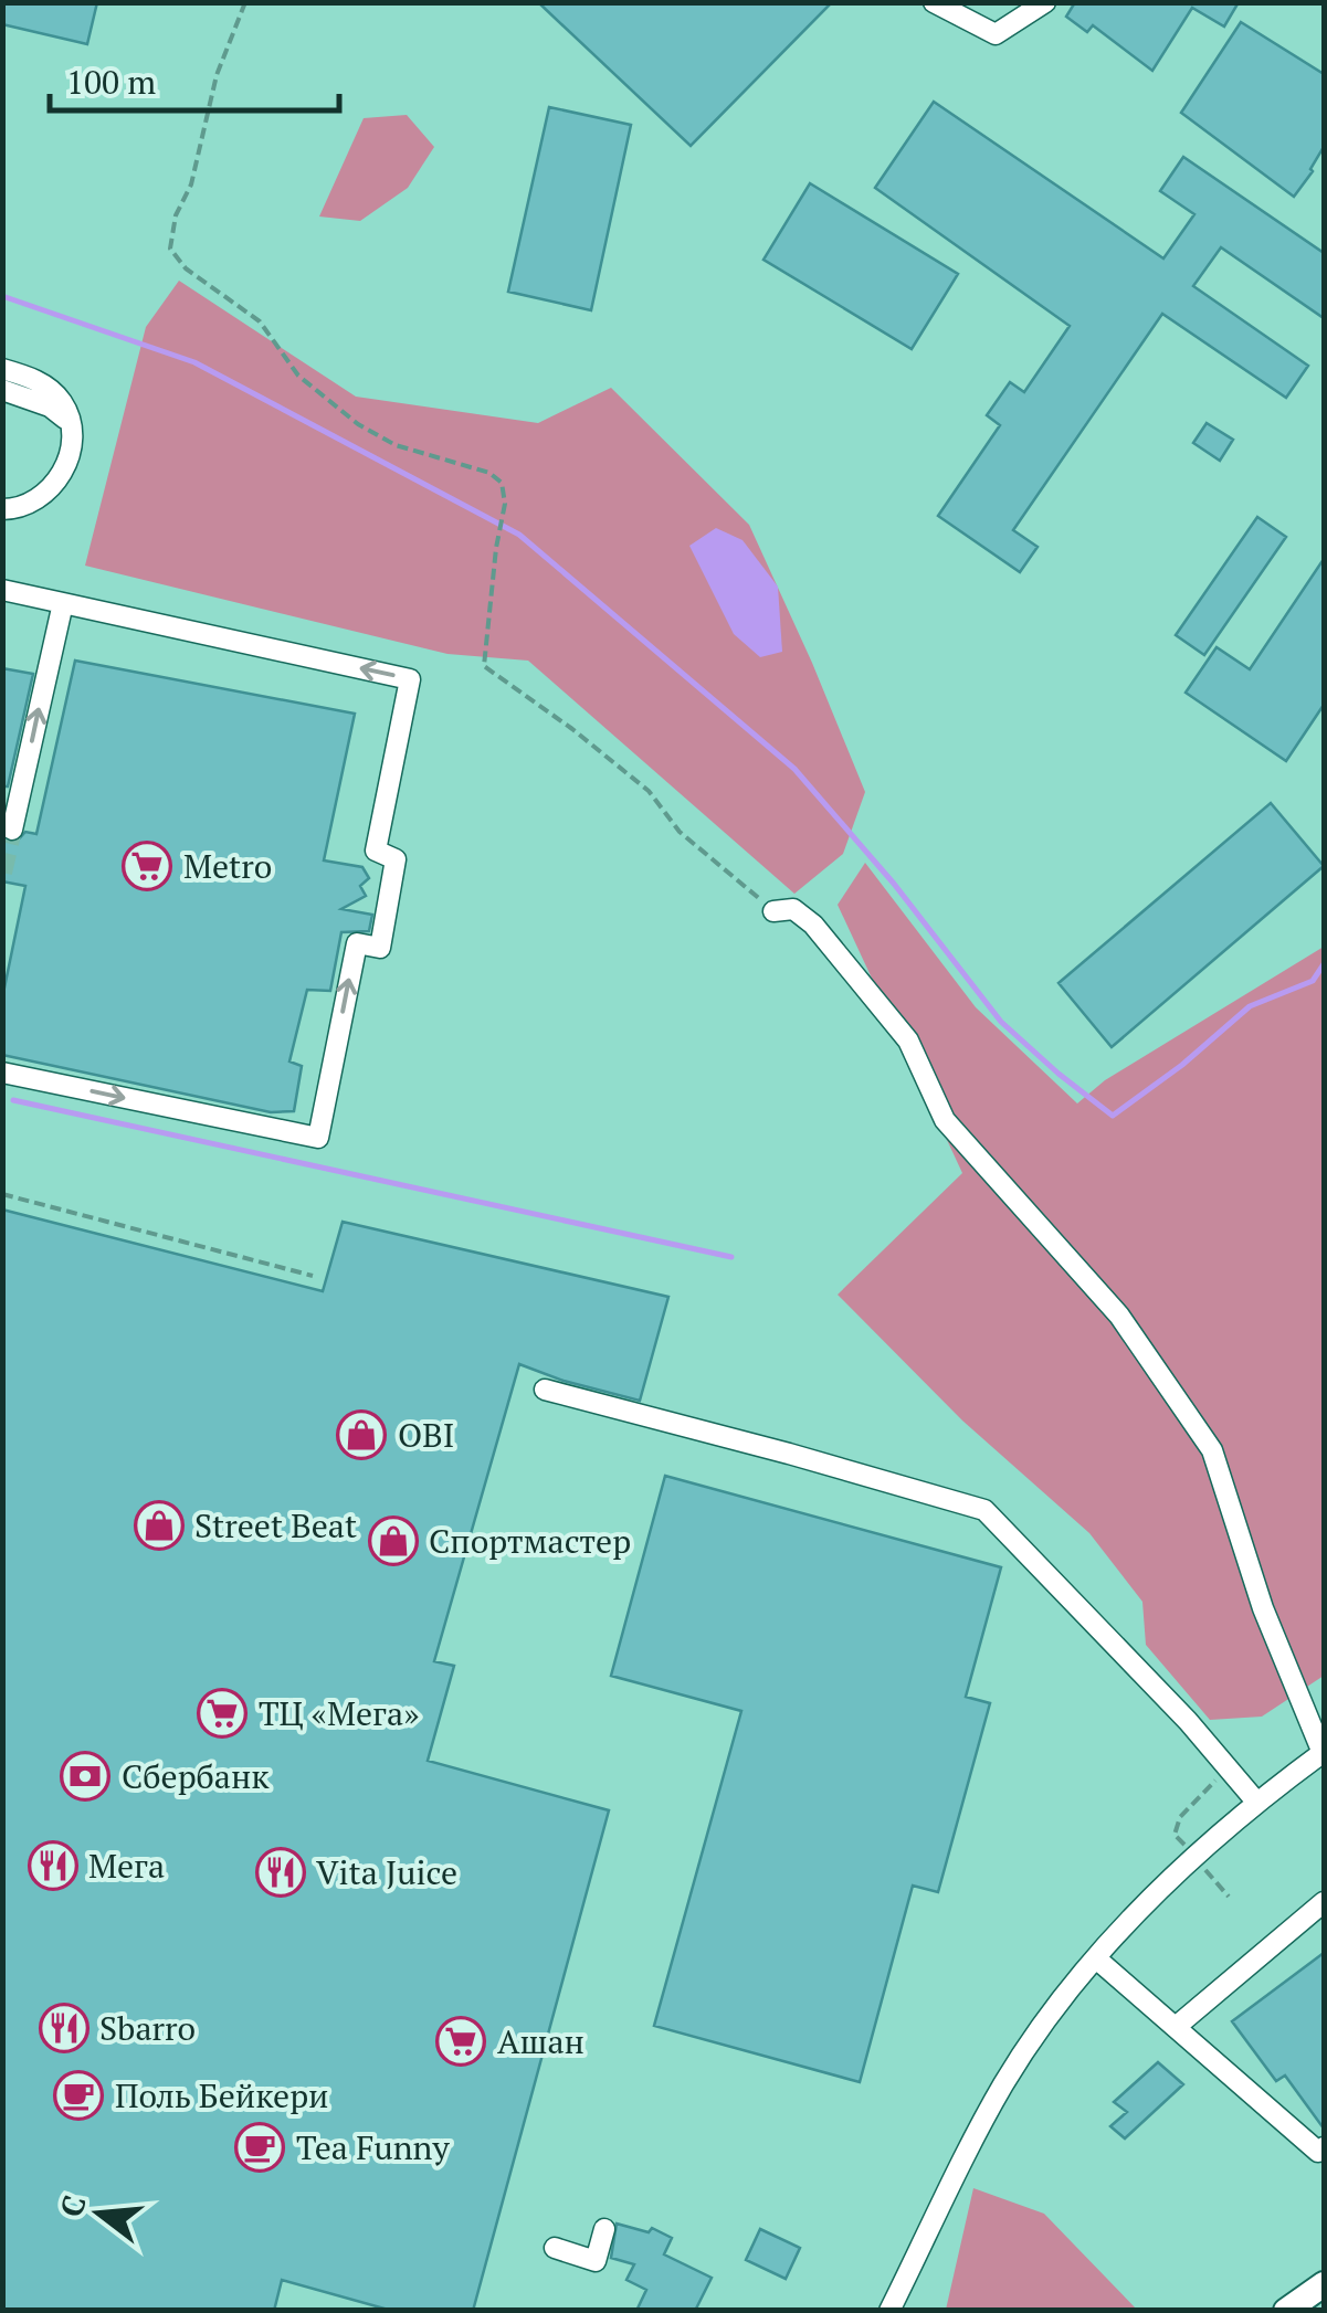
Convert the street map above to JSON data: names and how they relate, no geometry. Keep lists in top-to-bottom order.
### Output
{
  "places": {
    "supermarket": ["Metro", "ТЦ «Мега»", "Ашан"],
    "shop": ["OBI", "Street Beat", "Спортмастер"],
    "bank": ["Сбербанк"],
    "restaurant": ["Мега", "Vita Juice", "Sbarro"],
    "cafe": ["Поль Бейкери", "Tea Funny"]
  },
  "scale_bar": "100 m",
  "north": "left"
}
